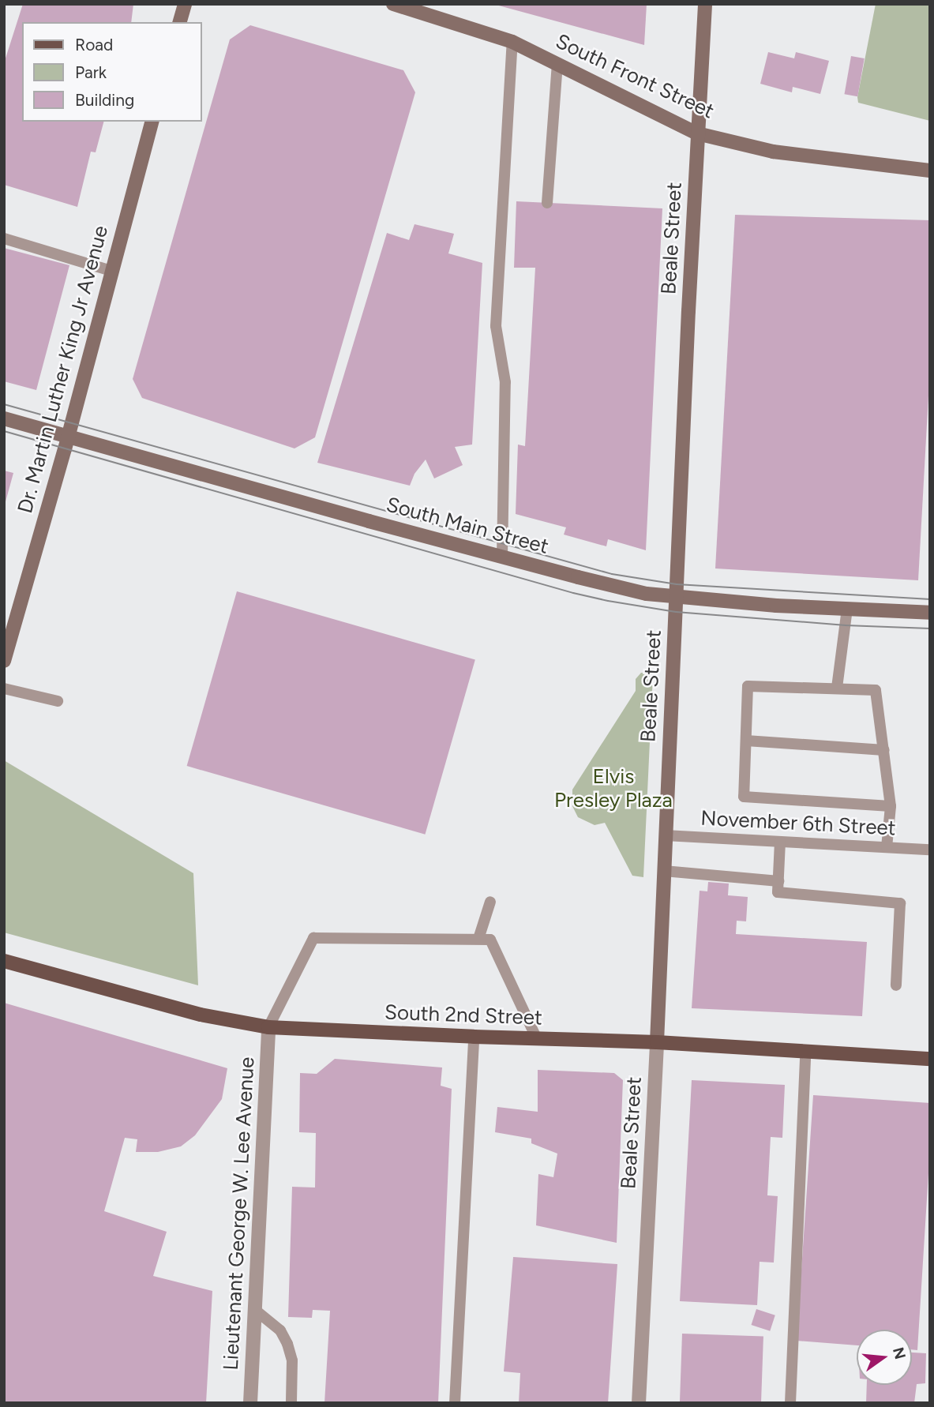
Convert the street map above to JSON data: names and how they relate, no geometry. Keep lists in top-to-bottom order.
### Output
{
  "streets": {
    "main road": ["South 2nd Street"],
    "street": [
      "South Front Street",
      "Beale Street",
      "Dr. Martin Luther King Jr Avenue",
      "South Main Street",
      "Lieutenant George W. Lee Avenue"
    ],
    "lane": ["November 6th Street"]
  },
  "crossings": [
    ["South Front Street", "Beale Street"],
    ["Beale Street", "South Main Street"],
    ["Beale Street", "November 6th Street"],
    ["Beale Street", "South 2nd Street"],
    ["Dr. Martin Luther King Jr Avenue", "South Main Street"],
    ["South 2nd Street", "Lieutenant George W. Lee Avenue"]
  ],
  "parks": ["Elvis Presley Plaza"],
  "legend": ["Road", "Park", "Building"],
  "north": "right"
}
